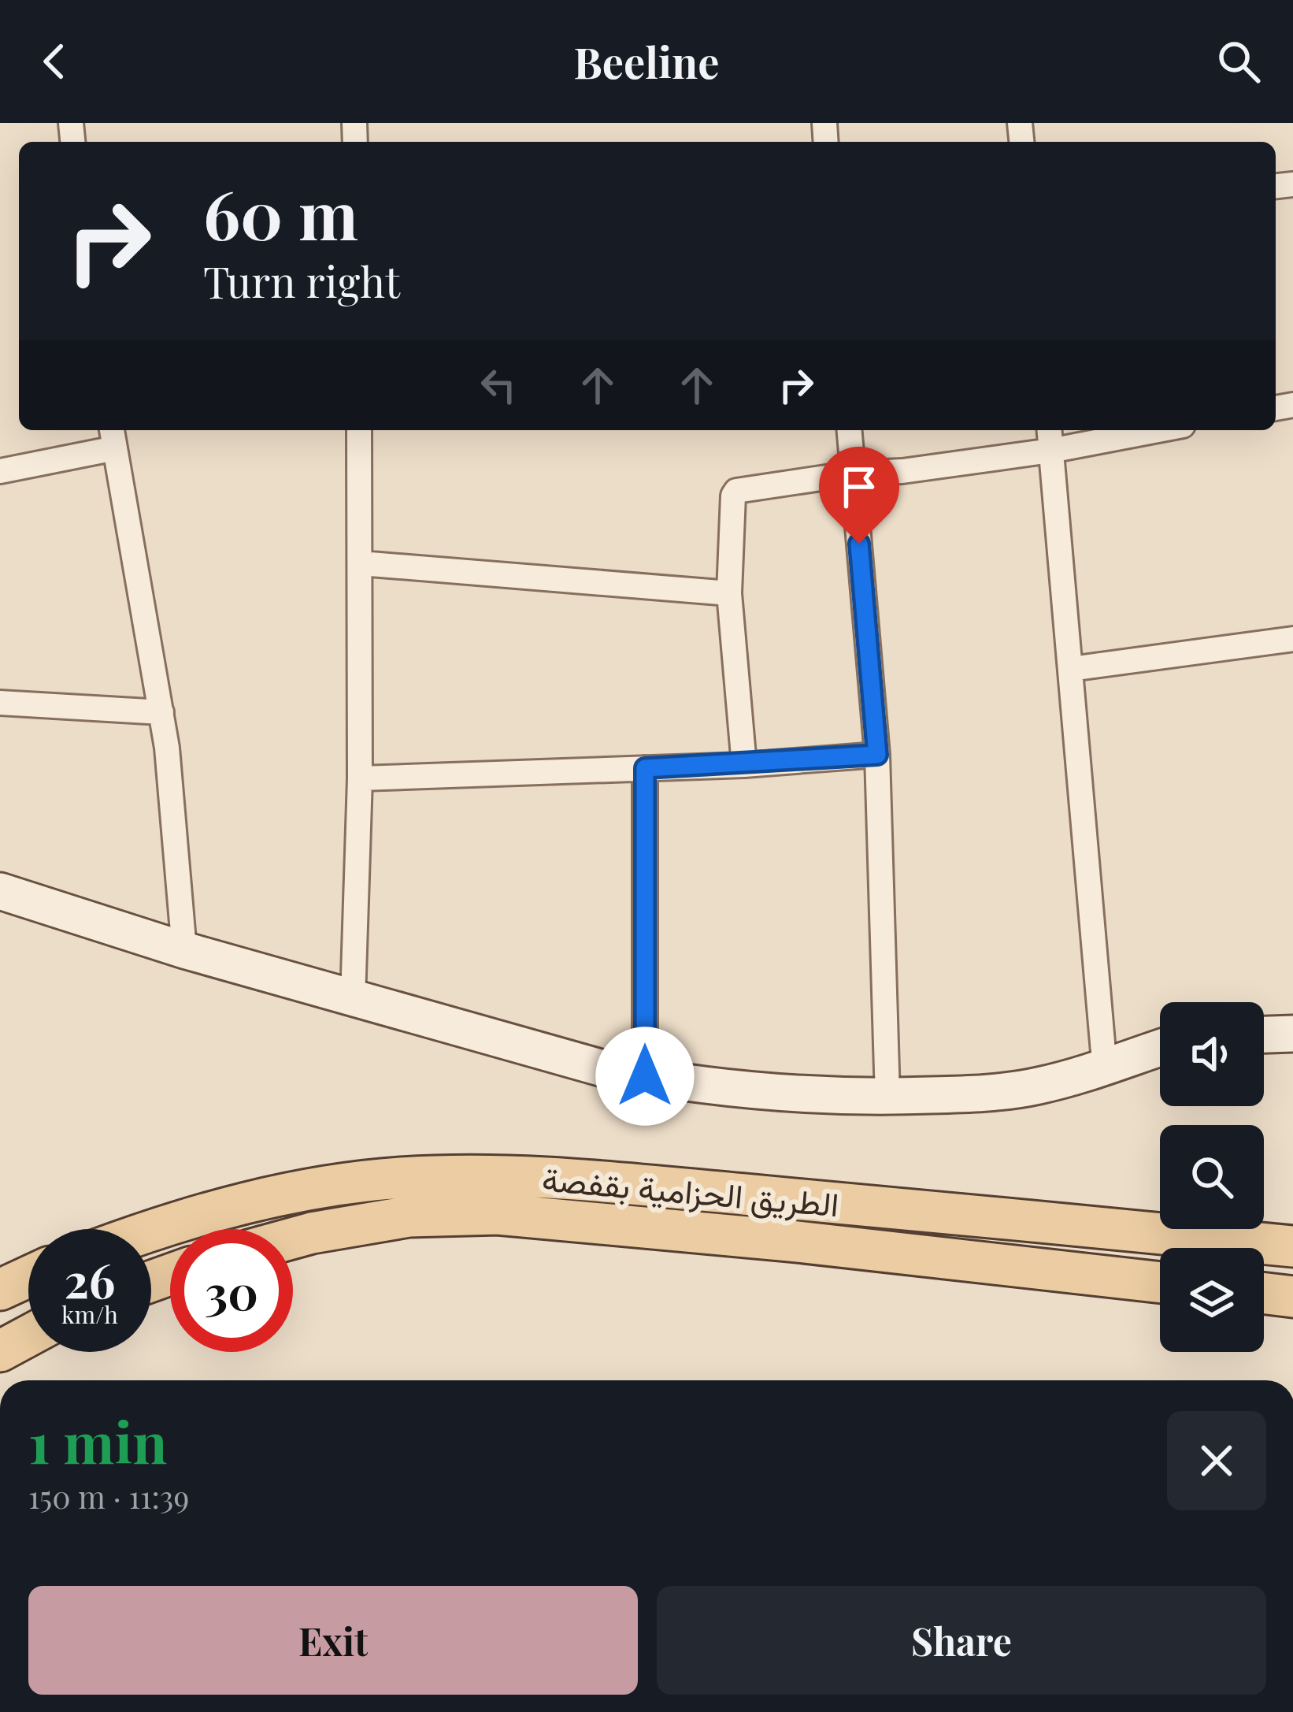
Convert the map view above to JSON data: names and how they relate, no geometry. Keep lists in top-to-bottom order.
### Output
{
  "streets": {
    "main road": ["الطريق الحزامية بقفصة"]
  },
  "page": {
    "header": "Beeline",
    "turn": ["60 m", "Turn right"],
    "speed": "26 km/h",
    "limit": "30",
    "heading": ["1 min", "150 m · 11:39"],
    "buttons": ["Exit", "Share"]
  }
}
